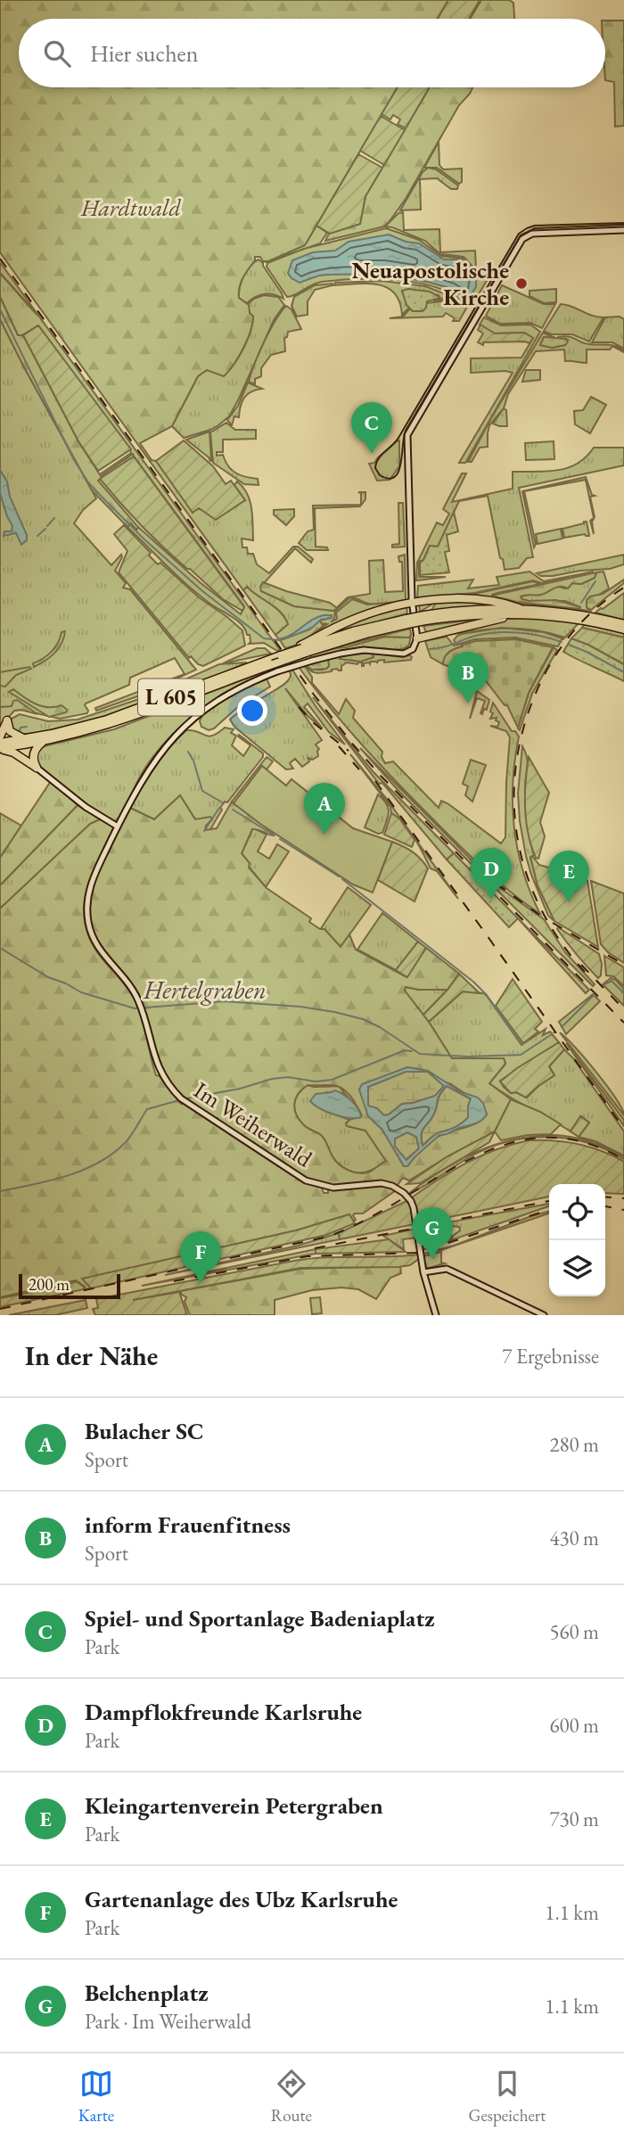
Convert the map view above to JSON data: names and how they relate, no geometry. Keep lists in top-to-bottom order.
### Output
{
  "streets": {
    "highway": ["L 605"],
    "street": ["Im Weiherwald"]
  },
  "water": ["Hertelgraben"],
  "parks": ["Hardtwald"],
  "places": ["Neuapostolische Kirche"],
  "scale_bar": "200 m",
  "page": {
    "search": "Hier suchen",
    "pins": [
      "C",
      "B",
      "A",
      "D",
      "E",
      "G",
      "F"
    ],
    "scale": "200 m",
    "heading": ["In der Nähe", "7 Ergebnisse"],
    "list": [
      {
        "mark": "A",
        "name": "Bulacher SC",
        "note": "Sport",
        "value": "280 m"
      },
      {
        "mark": "B",
        "name": "inform Frauenfitness",
        "note": "Sport",
        "value": "430 m"
      },
      {
        "mark": "C",
        "name": "Spiel- und Sportanlage Badeniaplatz",
        "note": "Park",
        "value": "560 m"
      },
      {
        "mark": "D",
        "name": "Dampflokfreunde Karlsruhe",
        "note": "Park",
        "value": "600 m"
      },
      {
        "mark": "E",
        "name": "Kleingartenverein Petergraben",
        "note": "Park",
        "value": "730 m"
      },
      {
        "mark": "F",
        "name": "Gartenanlage des Ubz Karlsruhe",
        "note": "Park",
        "value": "1.1 km"
      },
      {
        "mark": "G",
        "name": "Belchenplatz",
        "note": "Park · Im Weiherwald",
        "value": "1.1 km"
      }
    ],
    "nav": ["Karte", "Route", "Gespeichert"]
  }
}
